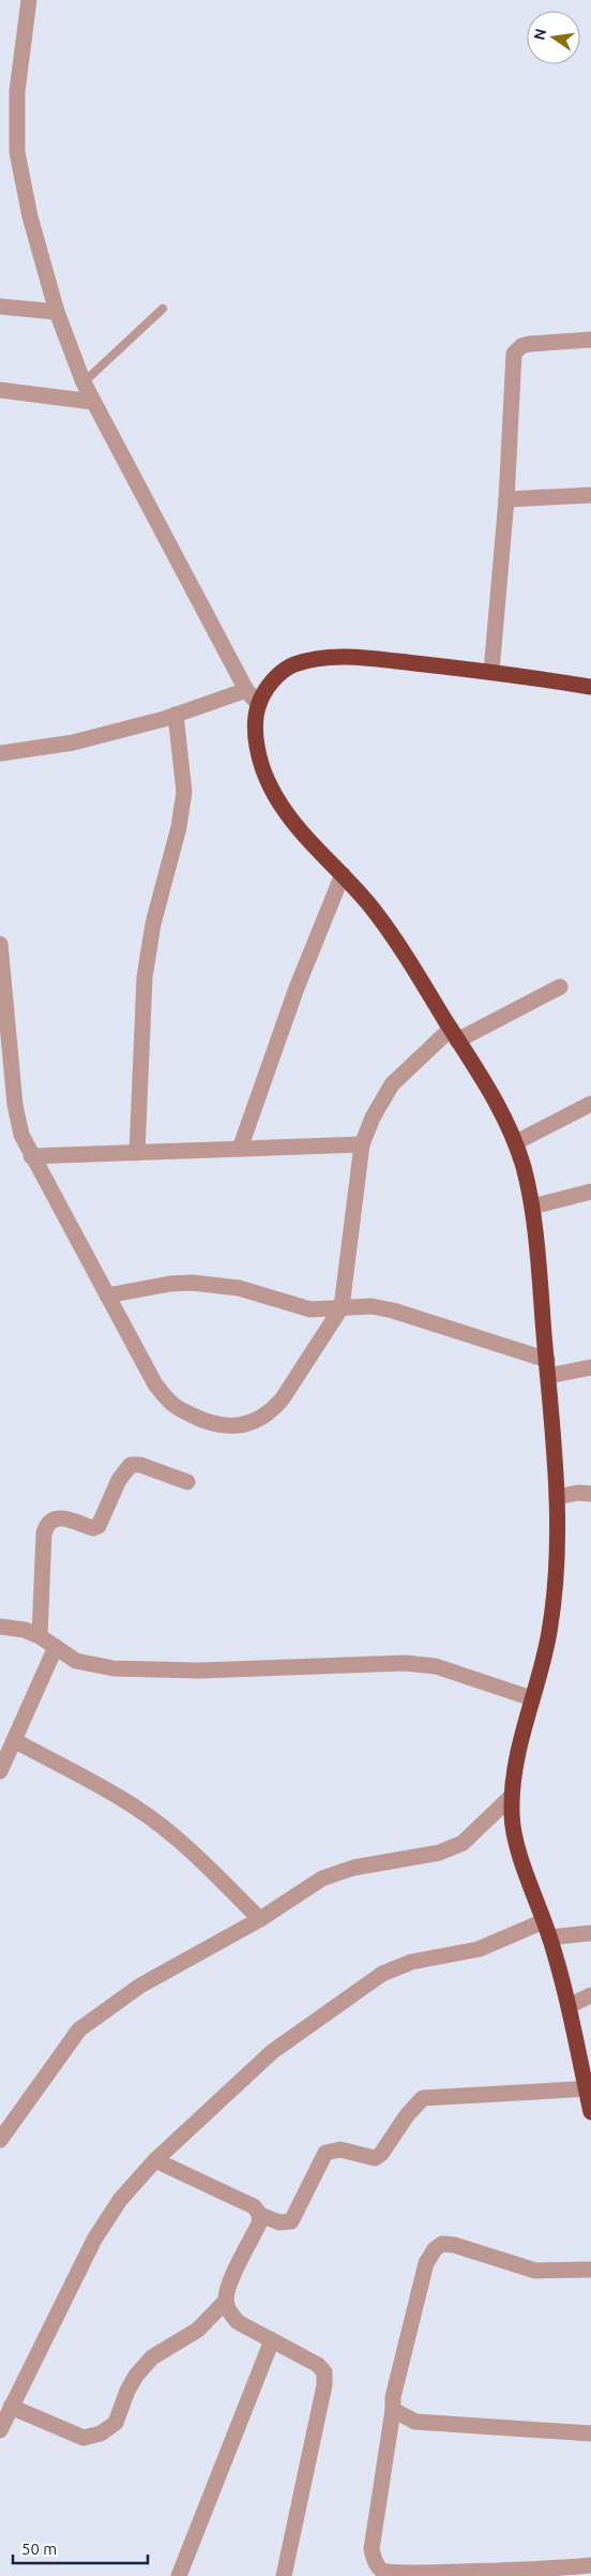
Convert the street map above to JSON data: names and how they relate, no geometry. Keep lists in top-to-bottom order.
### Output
{
  "scale_bar": "50 m",
  "north": "left"
}
